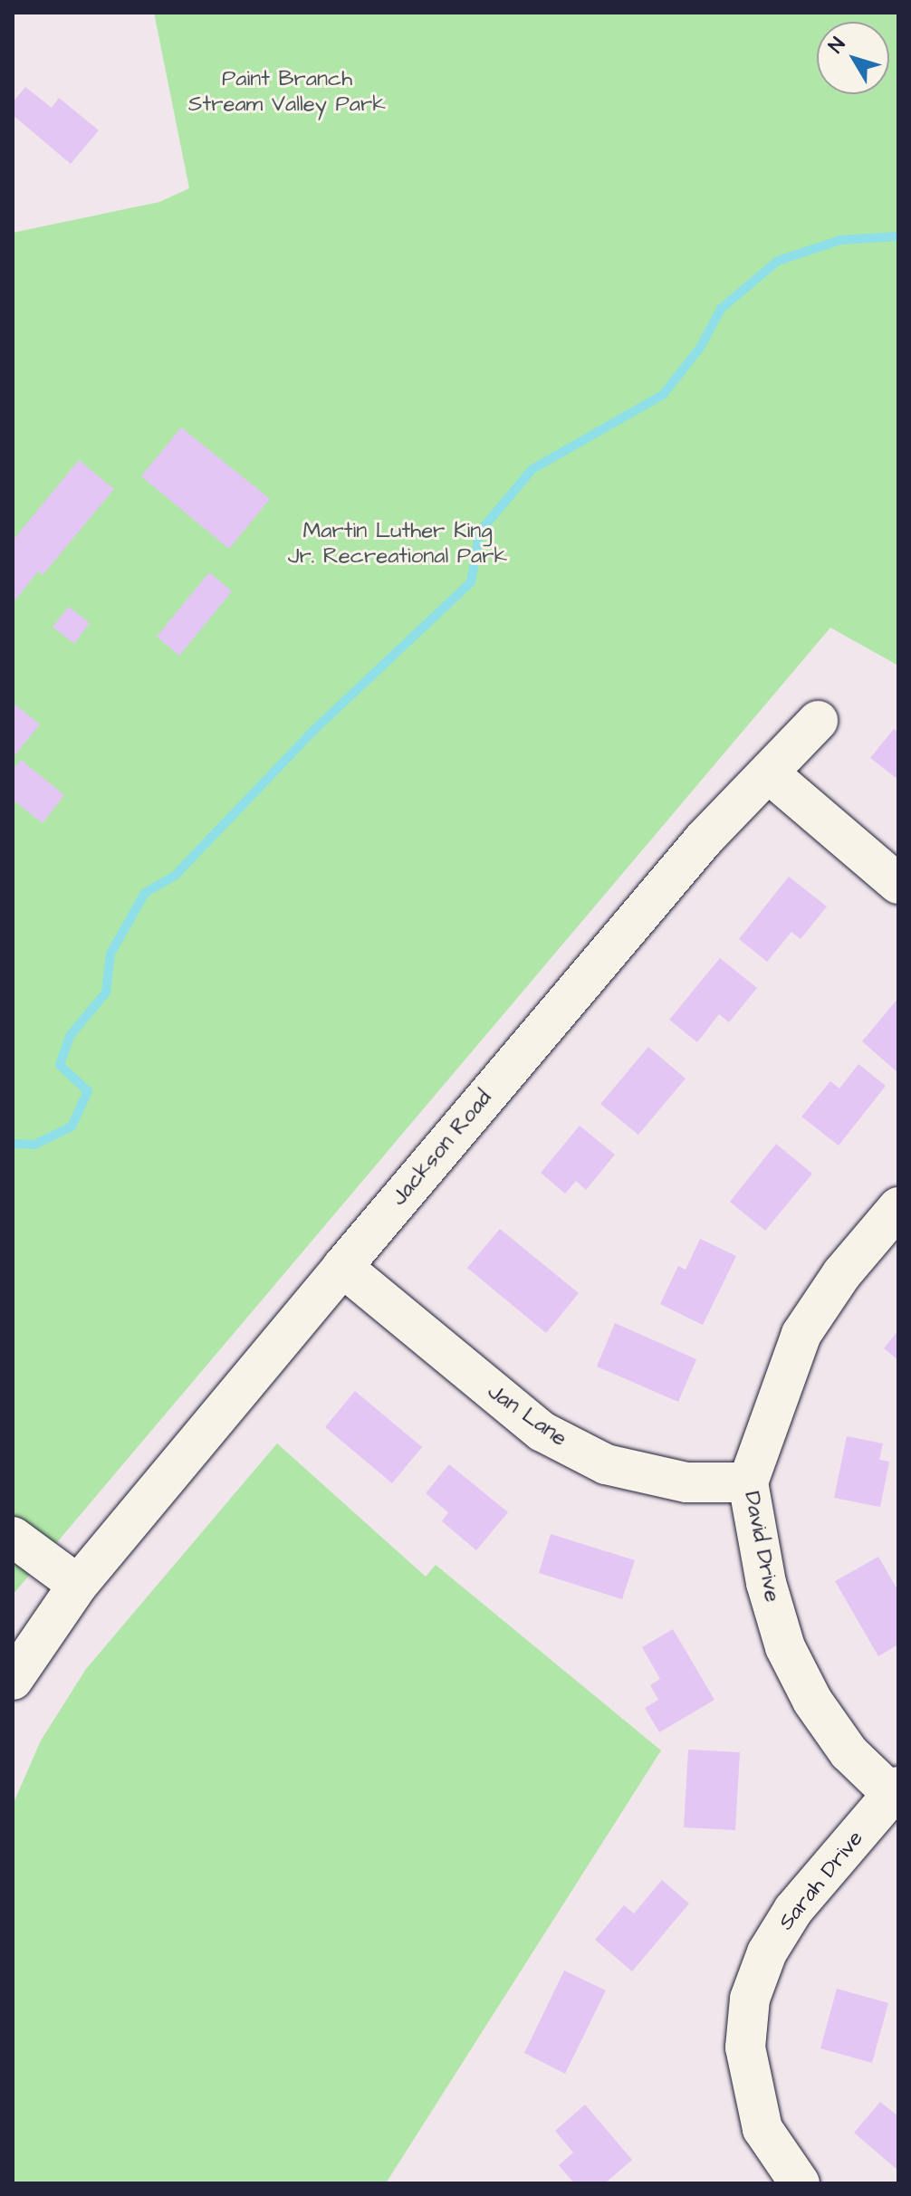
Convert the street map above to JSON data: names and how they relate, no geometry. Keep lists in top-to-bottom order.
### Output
{
  "streets": {
    "street": [
      "Jackson Road",
      "Jan Lane",
      "David Drive",
      "Sarah Drive"
    ]
  },
  "crossings": [
    ["Jackson Road", "Jan Lane"],
    ["Jan Lane", "David Drive"],
    ["David Drive", "Sarah Drive"]
  ],
  "parks": ["Paint Branch Stream Valley Park", "Martin Luther King Jr. Recreational Park"],
  "north": "top left"
}
